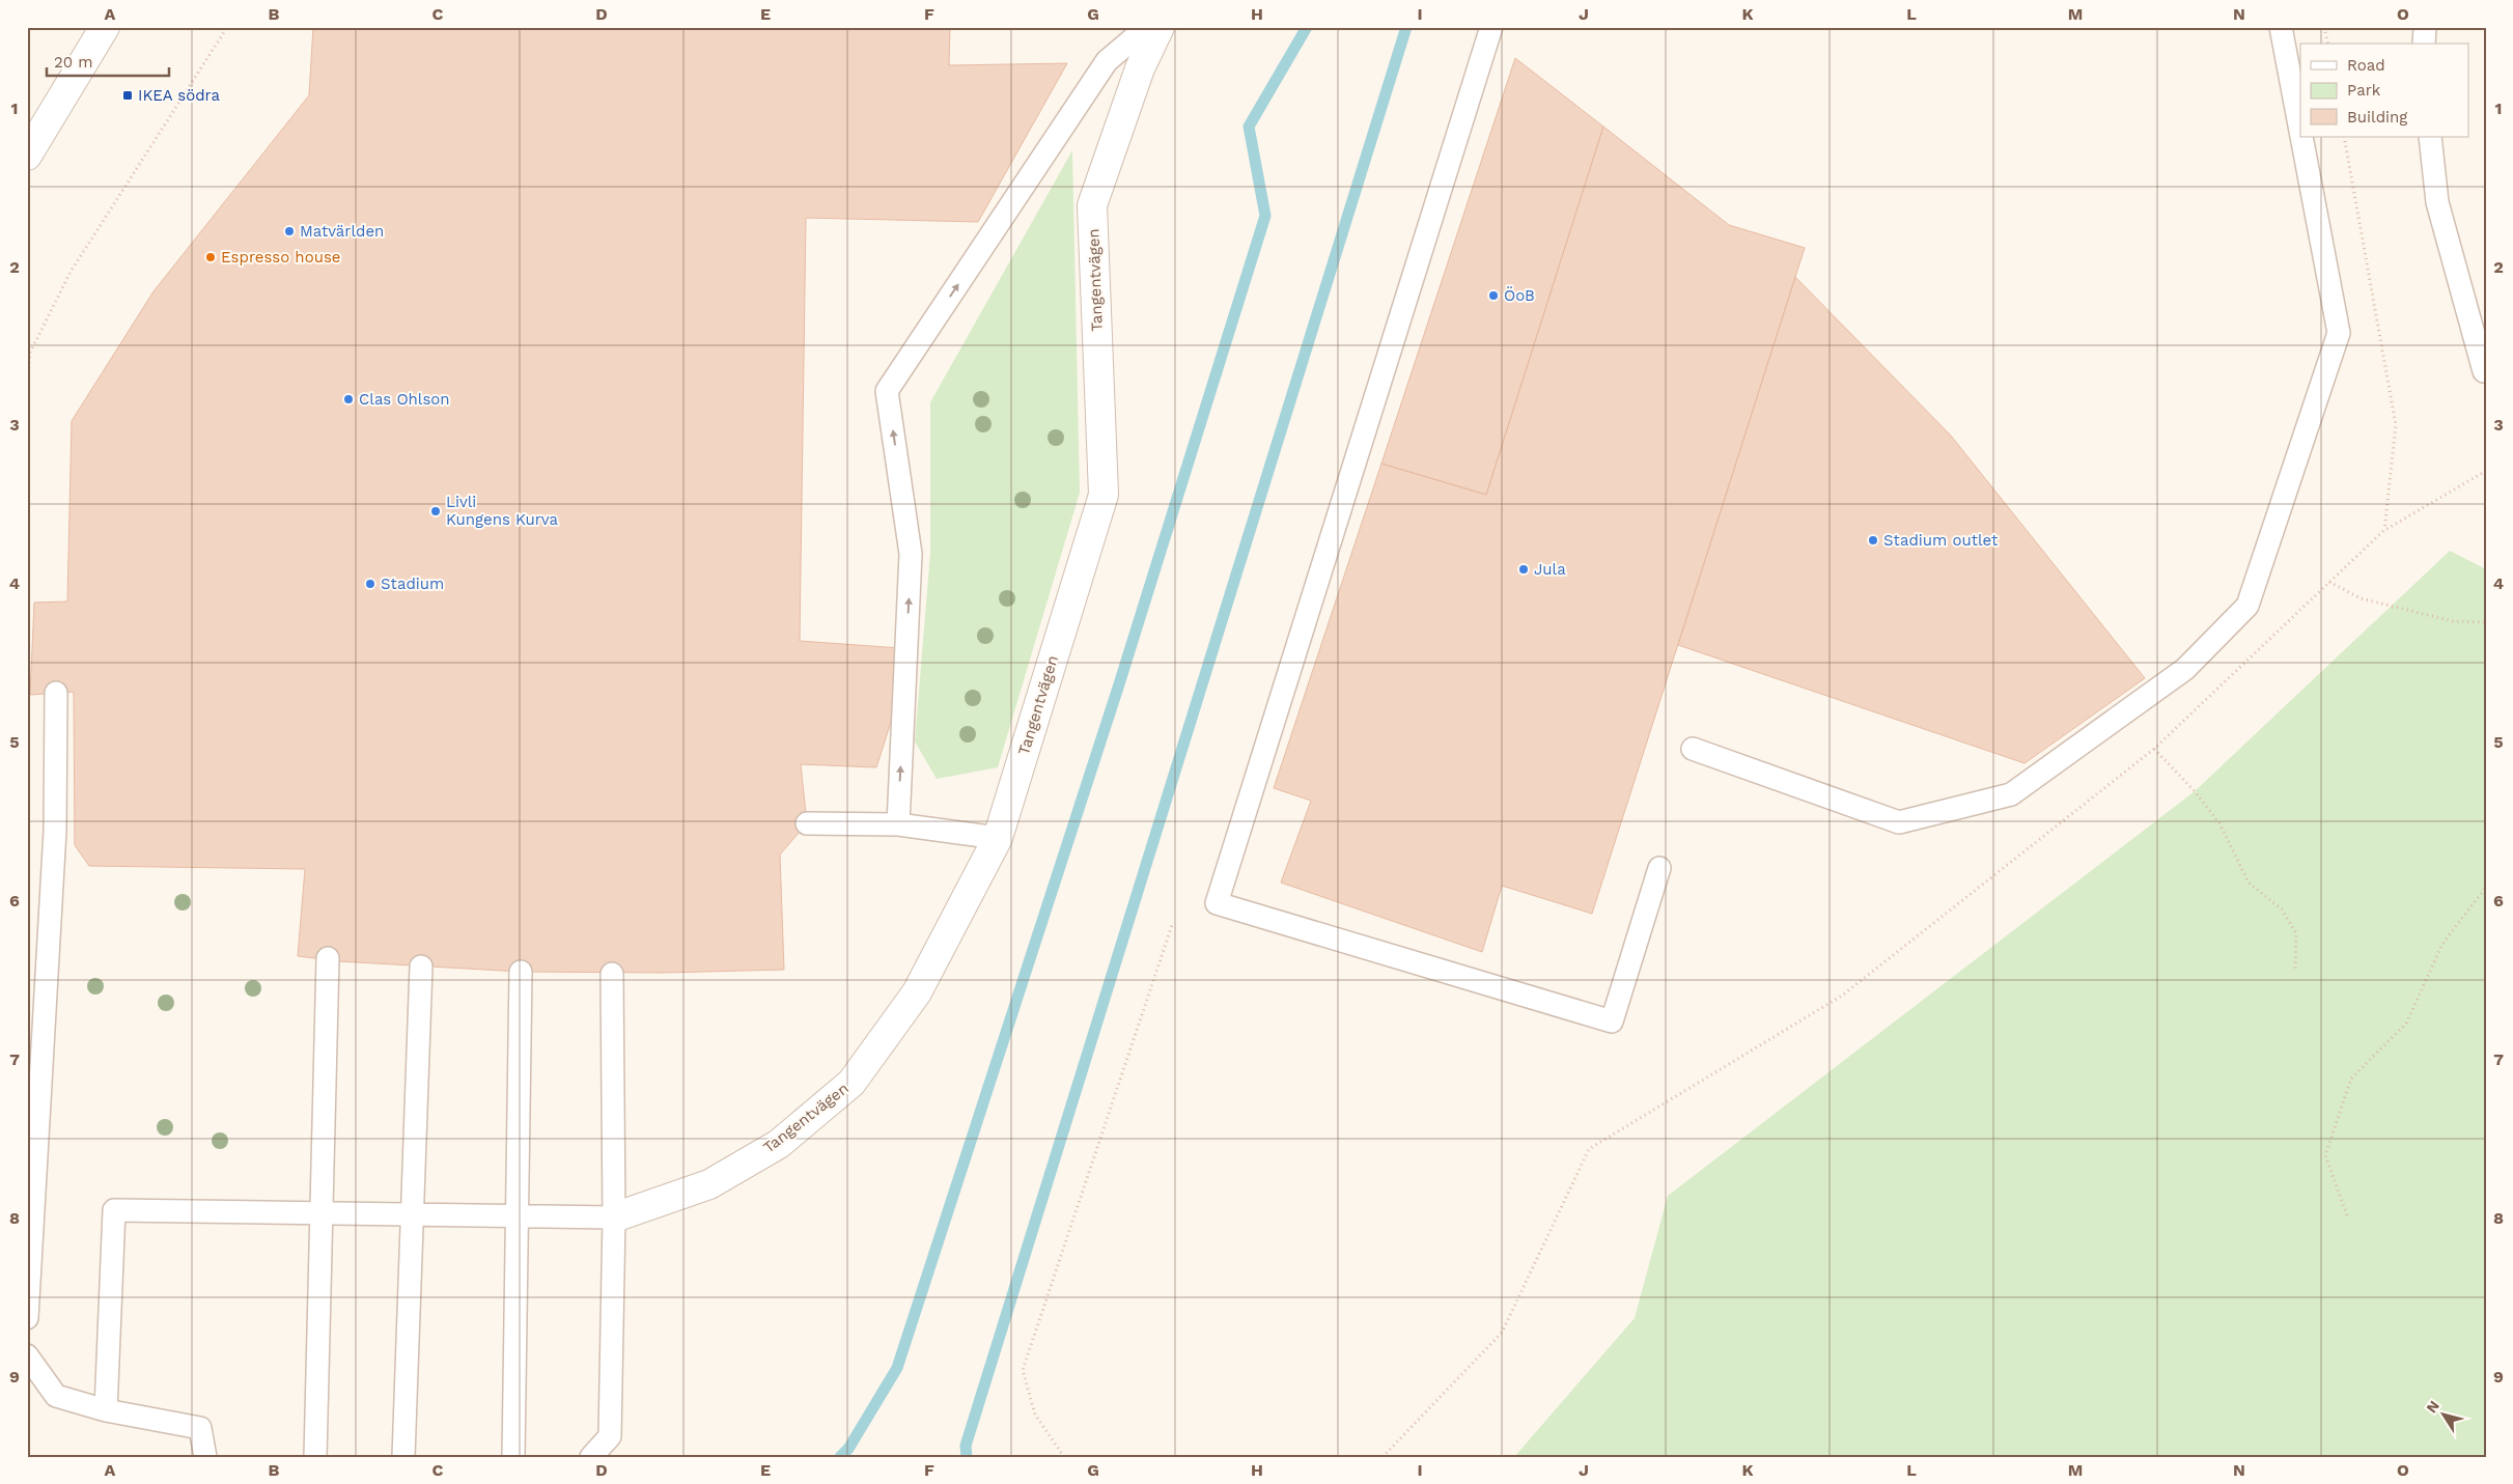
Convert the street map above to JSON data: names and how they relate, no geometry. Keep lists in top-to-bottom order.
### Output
{
  "streets": {
    "street": ["Tangentvägen"]
  },
  "places": {
    "transit": ["IKEA södra"],
    "other": [
      "Matvärlden",
      "Espresso house",
      "ÖoB",
      "Clas Ohlson",
      "Livli Kungens Kurva",
      "Stadium outlet",
      "Jula",
      "Stadium"
    ]
  },
  "legend": ["Road", "Park", "Building"],
  "scale_bar": "20 m",
  "north": "top left",
  "grid": {
    "columns": [
      "A",
      "B",
      "C",
      "D",
      "E",
      "F",
      "G",
      "H",
      "I",
      "J",
      "K",
      "L",
      "M",
      "N",
      "O"
    ],
    "rows": [
      "1",
      "2",
      "3",
      "4",
      "5",
      "6",
      "7",
      "8",
      "9"
    ]
  }
}
